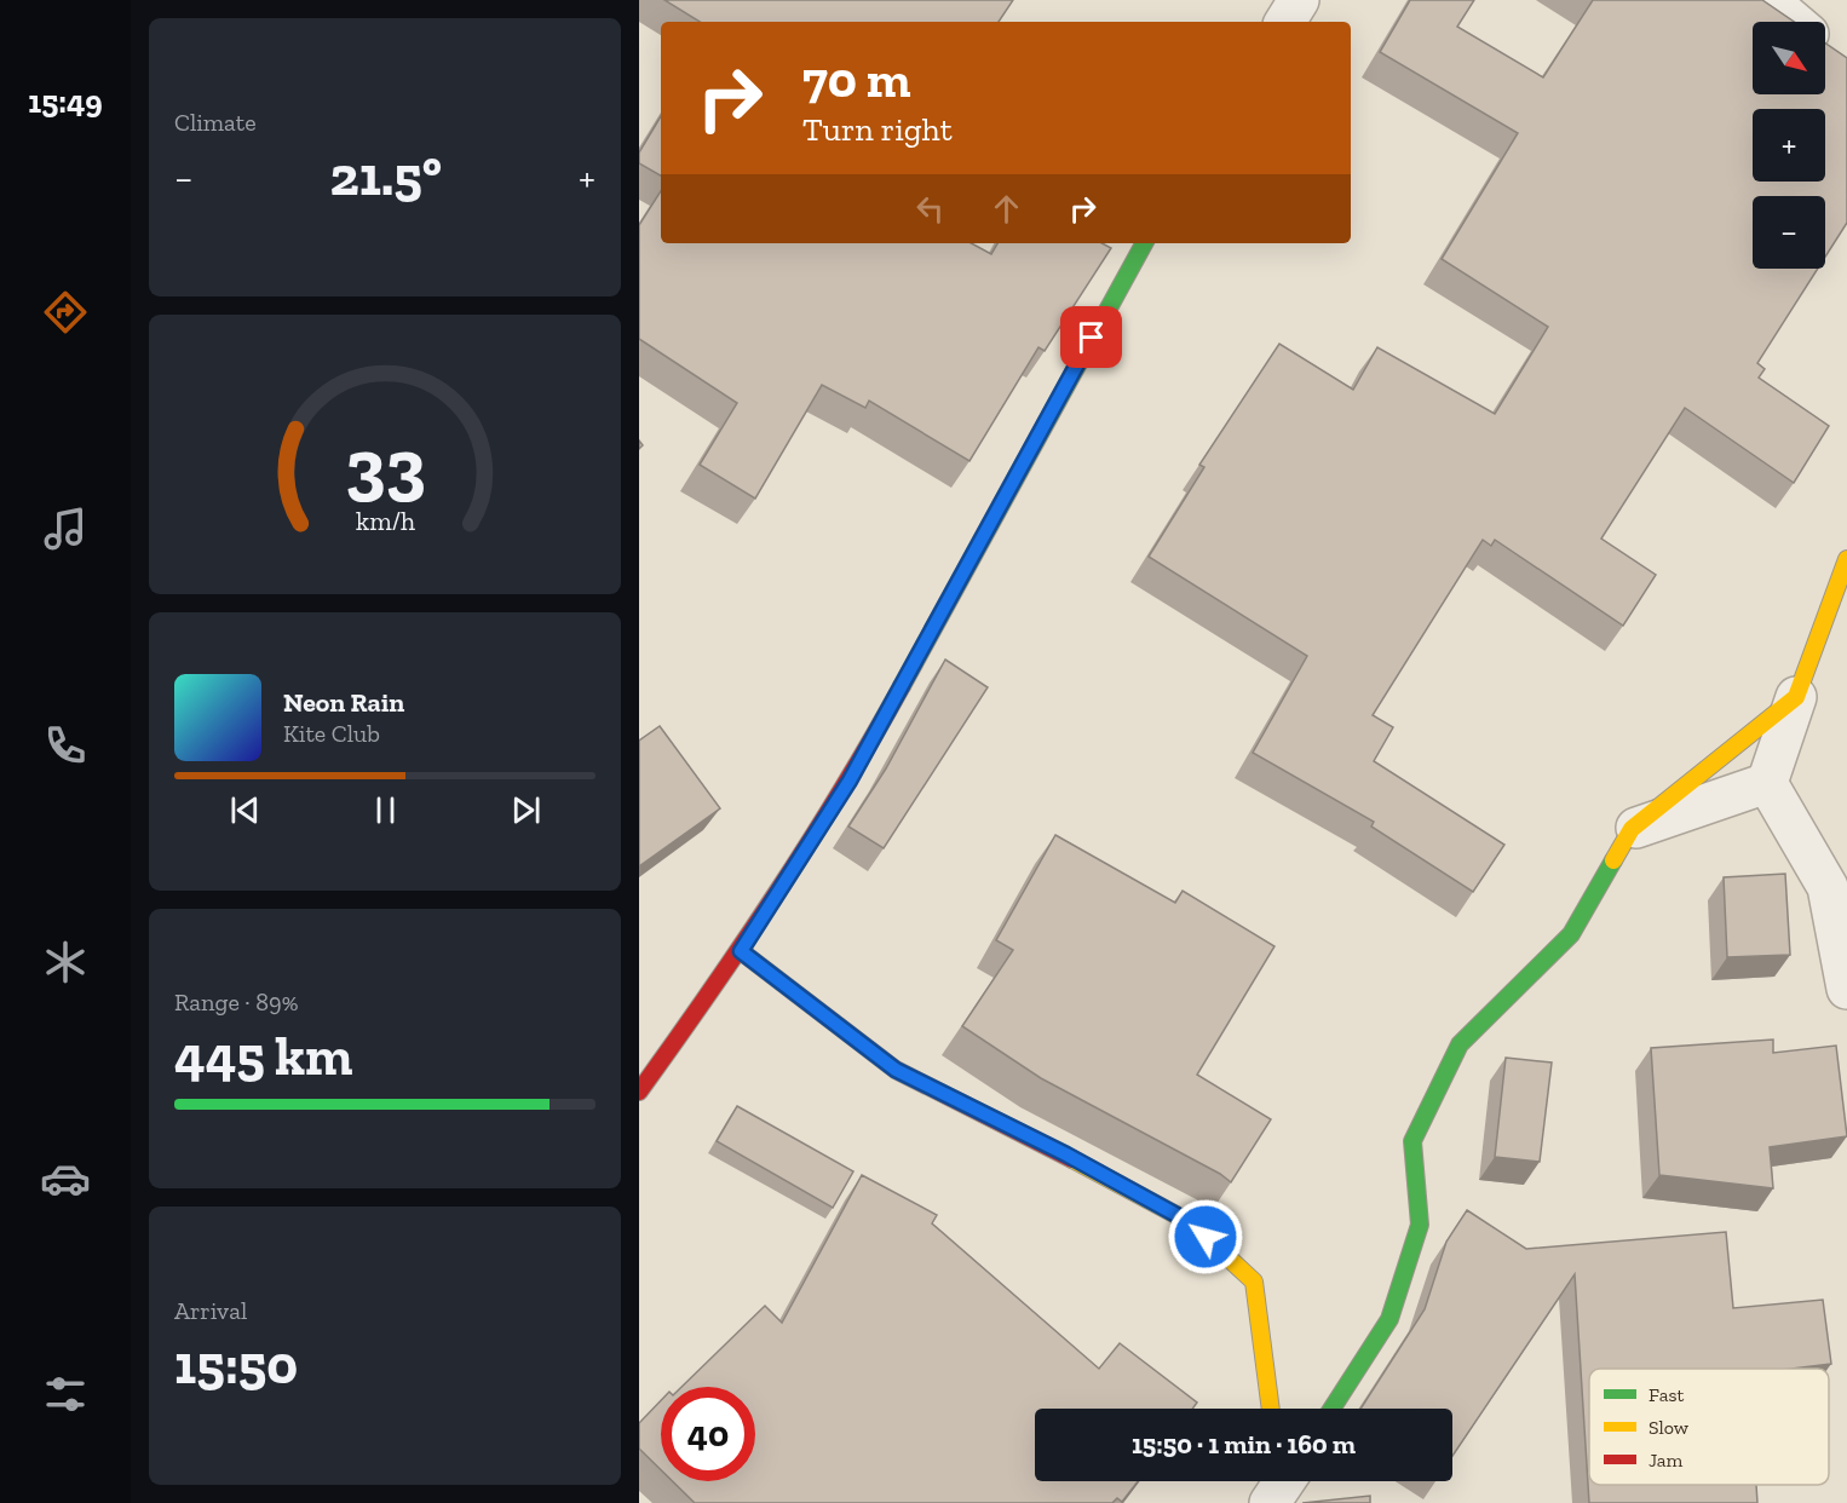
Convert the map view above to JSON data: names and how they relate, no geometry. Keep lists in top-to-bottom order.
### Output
{
  "legend": ["Fast", "Slow", "Jam"],
  "north": "bottom right",
  "page": {
    "tabs": "15:49",
    "tile": [
      "Climate",
      ["Range · 89%", "445 km"],
      ["Arrival", "15:50"]
    ],
    "map_buttons": ["+", "−"],
    "turn": ["70 m", "Turn right"],
    "heat": ["−", "21.5°", "+"],
    "song": ["Neon Rain", "Kite Club"],
    "limit": "40",
    "trip": "15:50 · 1 min · 160 m",
    "gauge": ["33", "km/h"]
  }
}
